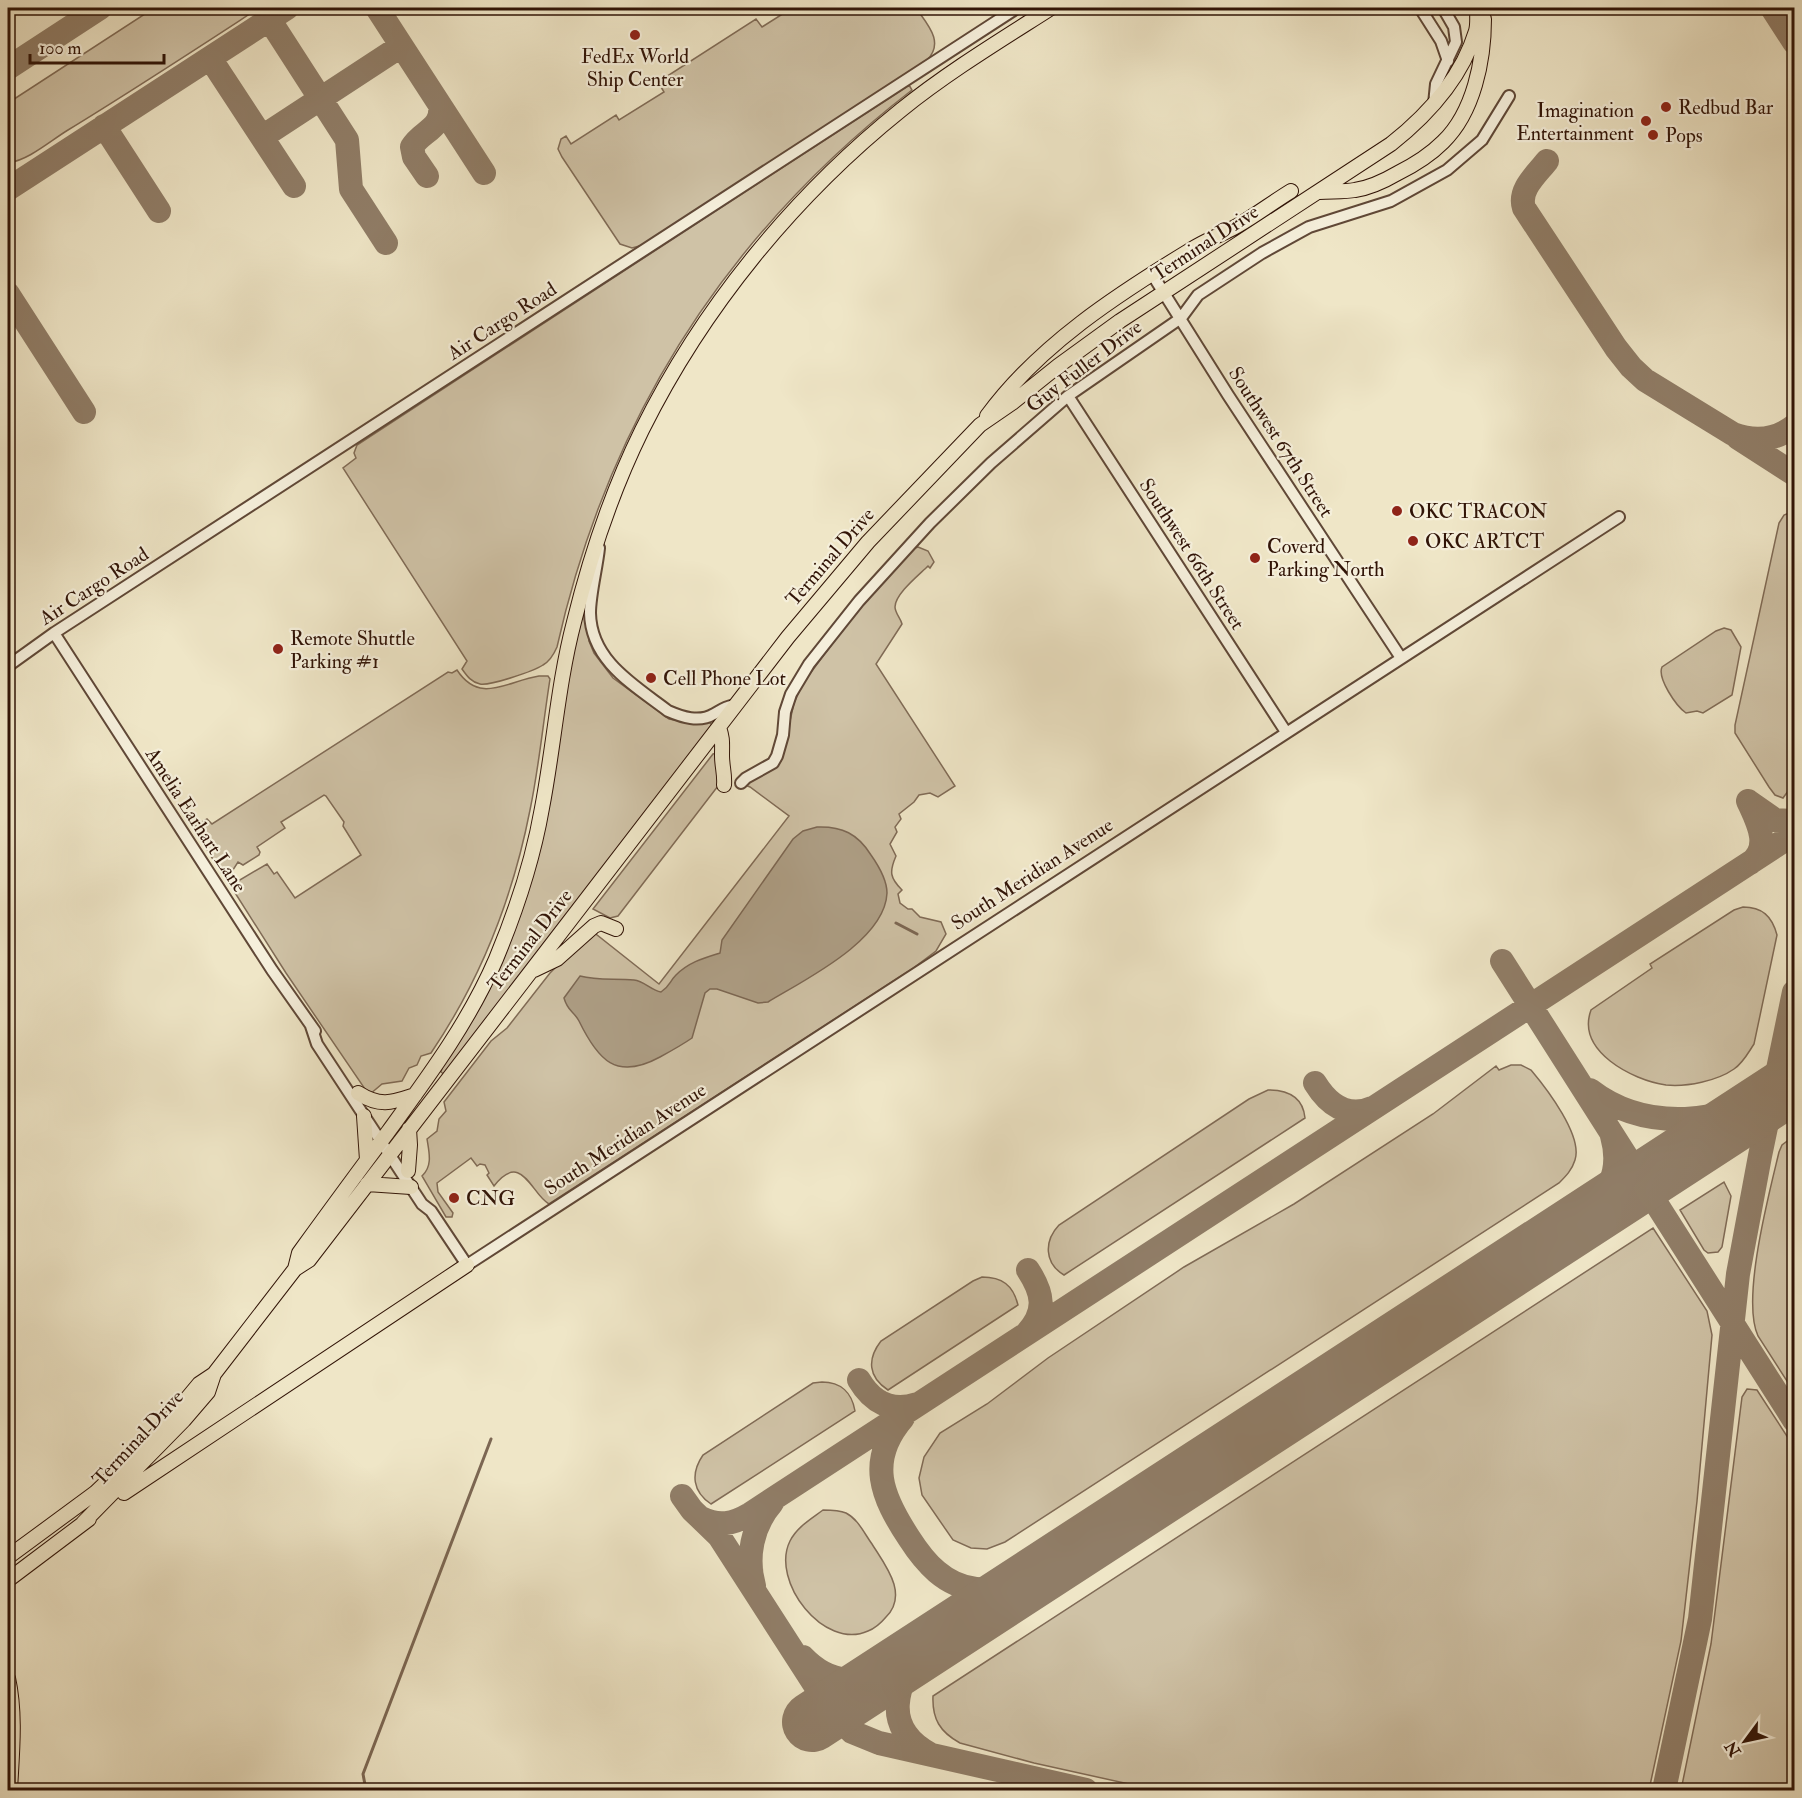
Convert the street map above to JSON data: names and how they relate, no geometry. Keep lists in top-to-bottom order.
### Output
{
  "streets": {
    "main road": ["Terminal Drive"],
    "street": [
      "Air Cargo Road",
      "Guy Fuller Drive",
      "Southwest 67th Street",
      "Southwest 66th Street",
      "Amelia Earhart Lane",
      "South Meridian Avenue"
    ]
  },
  "crossings": [
    ["Terminal Drive", "Southwest 67th Street"],
    ["Terminal Drive", "Amelia Earhart Lane"],
    ["Air Cargo Road", "Amelia Earhart Lane"],
    ["Guy Fuller Drive", "Southwest 67th Street"],
    ["Guy Fuller Drive", "Southwest 66th Street"],
    ["Southwest 67th Street", "South Meridian Avenue"],
    ["Southwest 66th Street", "South Meridian Avenue"],
    ["Amelia Earhart Lane", "South Meridian Avenue"]
  ],
  "places": [
    "FedEx World Ship Center",
    "Redbud Bar",
    "Imagination Entertainment",
    "Pops",
    "OKC TRACON",
    "OKC ARTCT",
    "Coverd Parking North",
    "Remote Shuttle Parking #1",
    "Cell Phone Lot",
    "CNG"
  ],
  "scale_bar": "100 m",
  "north": "bottom left"
}
